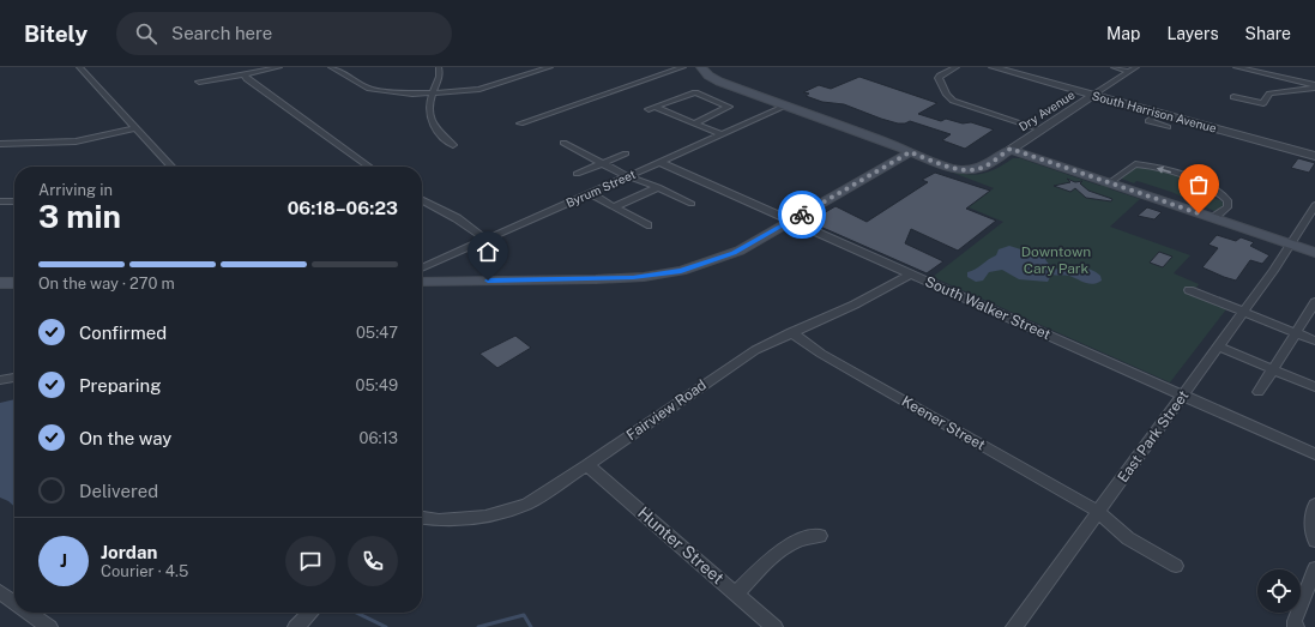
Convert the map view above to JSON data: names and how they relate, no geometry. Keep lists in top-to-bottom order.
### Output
{
  "streets": {
    "main road": ["Dry Avenue"],
    "street": [
      "South Harrison Avenue",
      "Byrum Street",
      "South Walker Street",
      "Fairview Road",
      "Keener Street",
      "East Park Street",
      "Hunter Street"
    ]
  },
  "crossings": [
    ["Dry Avenue", "South Harrison Avenue"],
    ["Byrum Street", "South Walker Street"],
    ["South Walker Street", "Fairview Road"],
    ["South Walker Street", "East Park Street"],
    ["Fairview Road", "Keener Street"],
    ["Fairview Road", "Hunter Street"],
    ["Keener Street", "East Park Street"]
  ],
  "parks": ["Downtown Cary Park"],
  "page": {
    "header": "Bitely",
    "search": "Search here",
    "nav": ["Map", "Layers", "Share"],
    "heading": ["3 min", "Arriving in", "06:18–06:23"],
    "panel": ["Jordan", "Courier · 4.5"],
    "bar": "On the way · 270 m",
    "list": [
      ["Confirmed", "05:47"],
      ["Preparing", "05:49"],
      ["On the way", "06:13"],
      "Delivered"
    ],
    "round": "J"
  }
}
